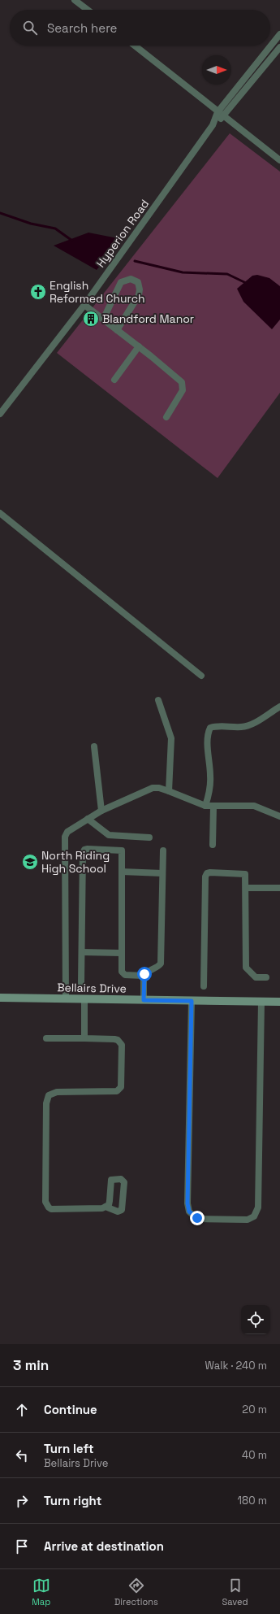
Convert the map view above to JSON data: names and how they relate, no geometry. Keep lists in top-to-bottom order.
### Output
{
  "streets": {
    "street": ["Hyperion Road", "Bellairs Drive"]
  },
  "places": {
    "church": ["English Reformed Church"],
    "building": ["Blandford Manor"],
    "school or university": ["North Riding High School"]
  },
  "north": "right",
  "page": {
    "search": "Search here",
    "heading": ["3 min", "Walk · 240 m"],
    "list": [
      ["Continue", "20 m"],
      ["Turn left", "Bellairs Drive", "40 m"],
      ["Turn right", "180 m"],
      "Arrive at destination"
    ],
    "nav": ["Map", "Directions", "Saved"]
  }
}
